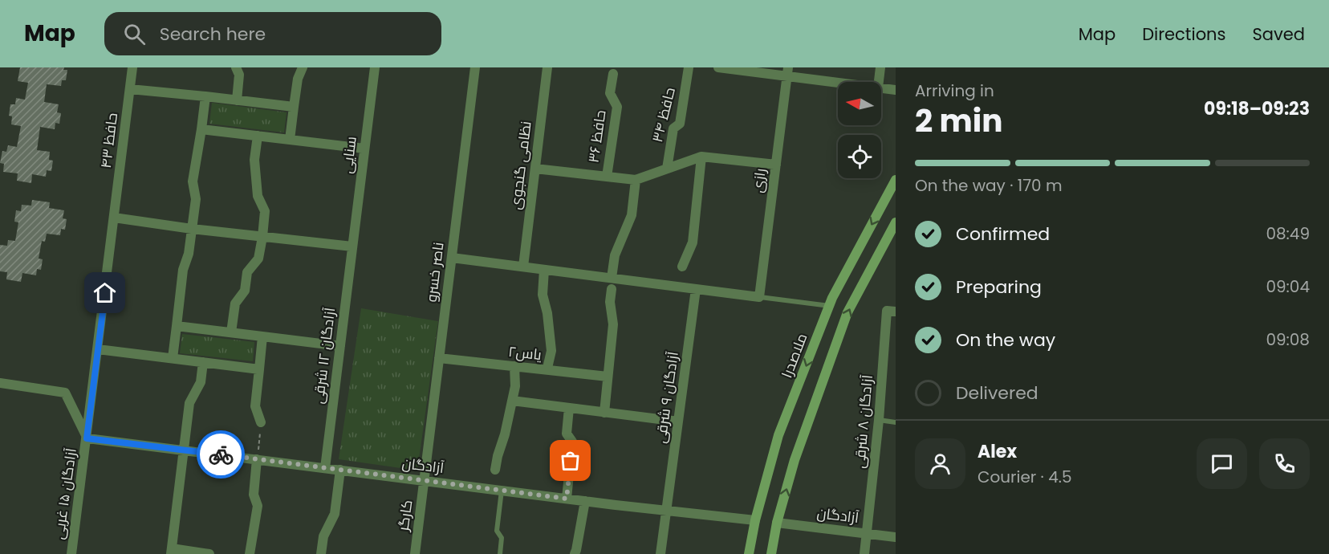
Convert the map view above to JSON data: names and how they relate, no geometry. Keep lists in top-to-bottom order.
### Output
{
  "streets": {
    "main road": ["ملاصدرا"],
    "street": [
      "حافظ ۳۴",
      "حافظ ۳۶",
      "حافظ ۴۳",
      "سنایی",
      "نظامی گنجوی",
      "رازی",
      "ناصر خسرو",
      "یاس۲",
      "آزادگان ۱۲ شرقی",
      "آزادگان ۹ شرقی",
      "آزادگان ۸ شرقی",
      "آزادگان",
      "آزادگان ۱۵ غربی",
      "کارگر"
    ]
  },
  "crossings": [
    ["حافظ ۴۳", "آزادگان ۱۵ غربی"],
    ["سنایی", "آزادگان ۱۲ شرقی"],
    ["ناصر خسرو", "یاس۲"],
    ["ناصر خسرو", "آزادگان"],
    ["ناصر خسرو", "کارگر"],
    ["آزادگان ۱۲ شرقی", "آزادگان"],
    ["ملاصدرا", "آزادگان"],
    ["آزادگان ۹ شرقی", "آزادگان"],
    ["آزادگان ۸ شرقی", "آزادگان"],
    ["آزادگان", "آزادگان ۱۵ غربی"],
    ["آزادگان", "کارگر"]
  ],
  "north": "left",
  "page": {
    "header": "Map",
    "search": "Search here",
    "nav": ["Map", "Directions", "Saved"],
    "heading": ["2 min", "Arriving in", "09:18–09:23"],
    "panel": ["Alex", "Courier · 4.5"],
    "bar": "On the way · 170 m",
    "list": [
      ["Confirmed", "08:49"],
      ["Preparing", "09:04"],
      ["On the way", "09:08"],
      "Delivered"
    ]
  }
}
